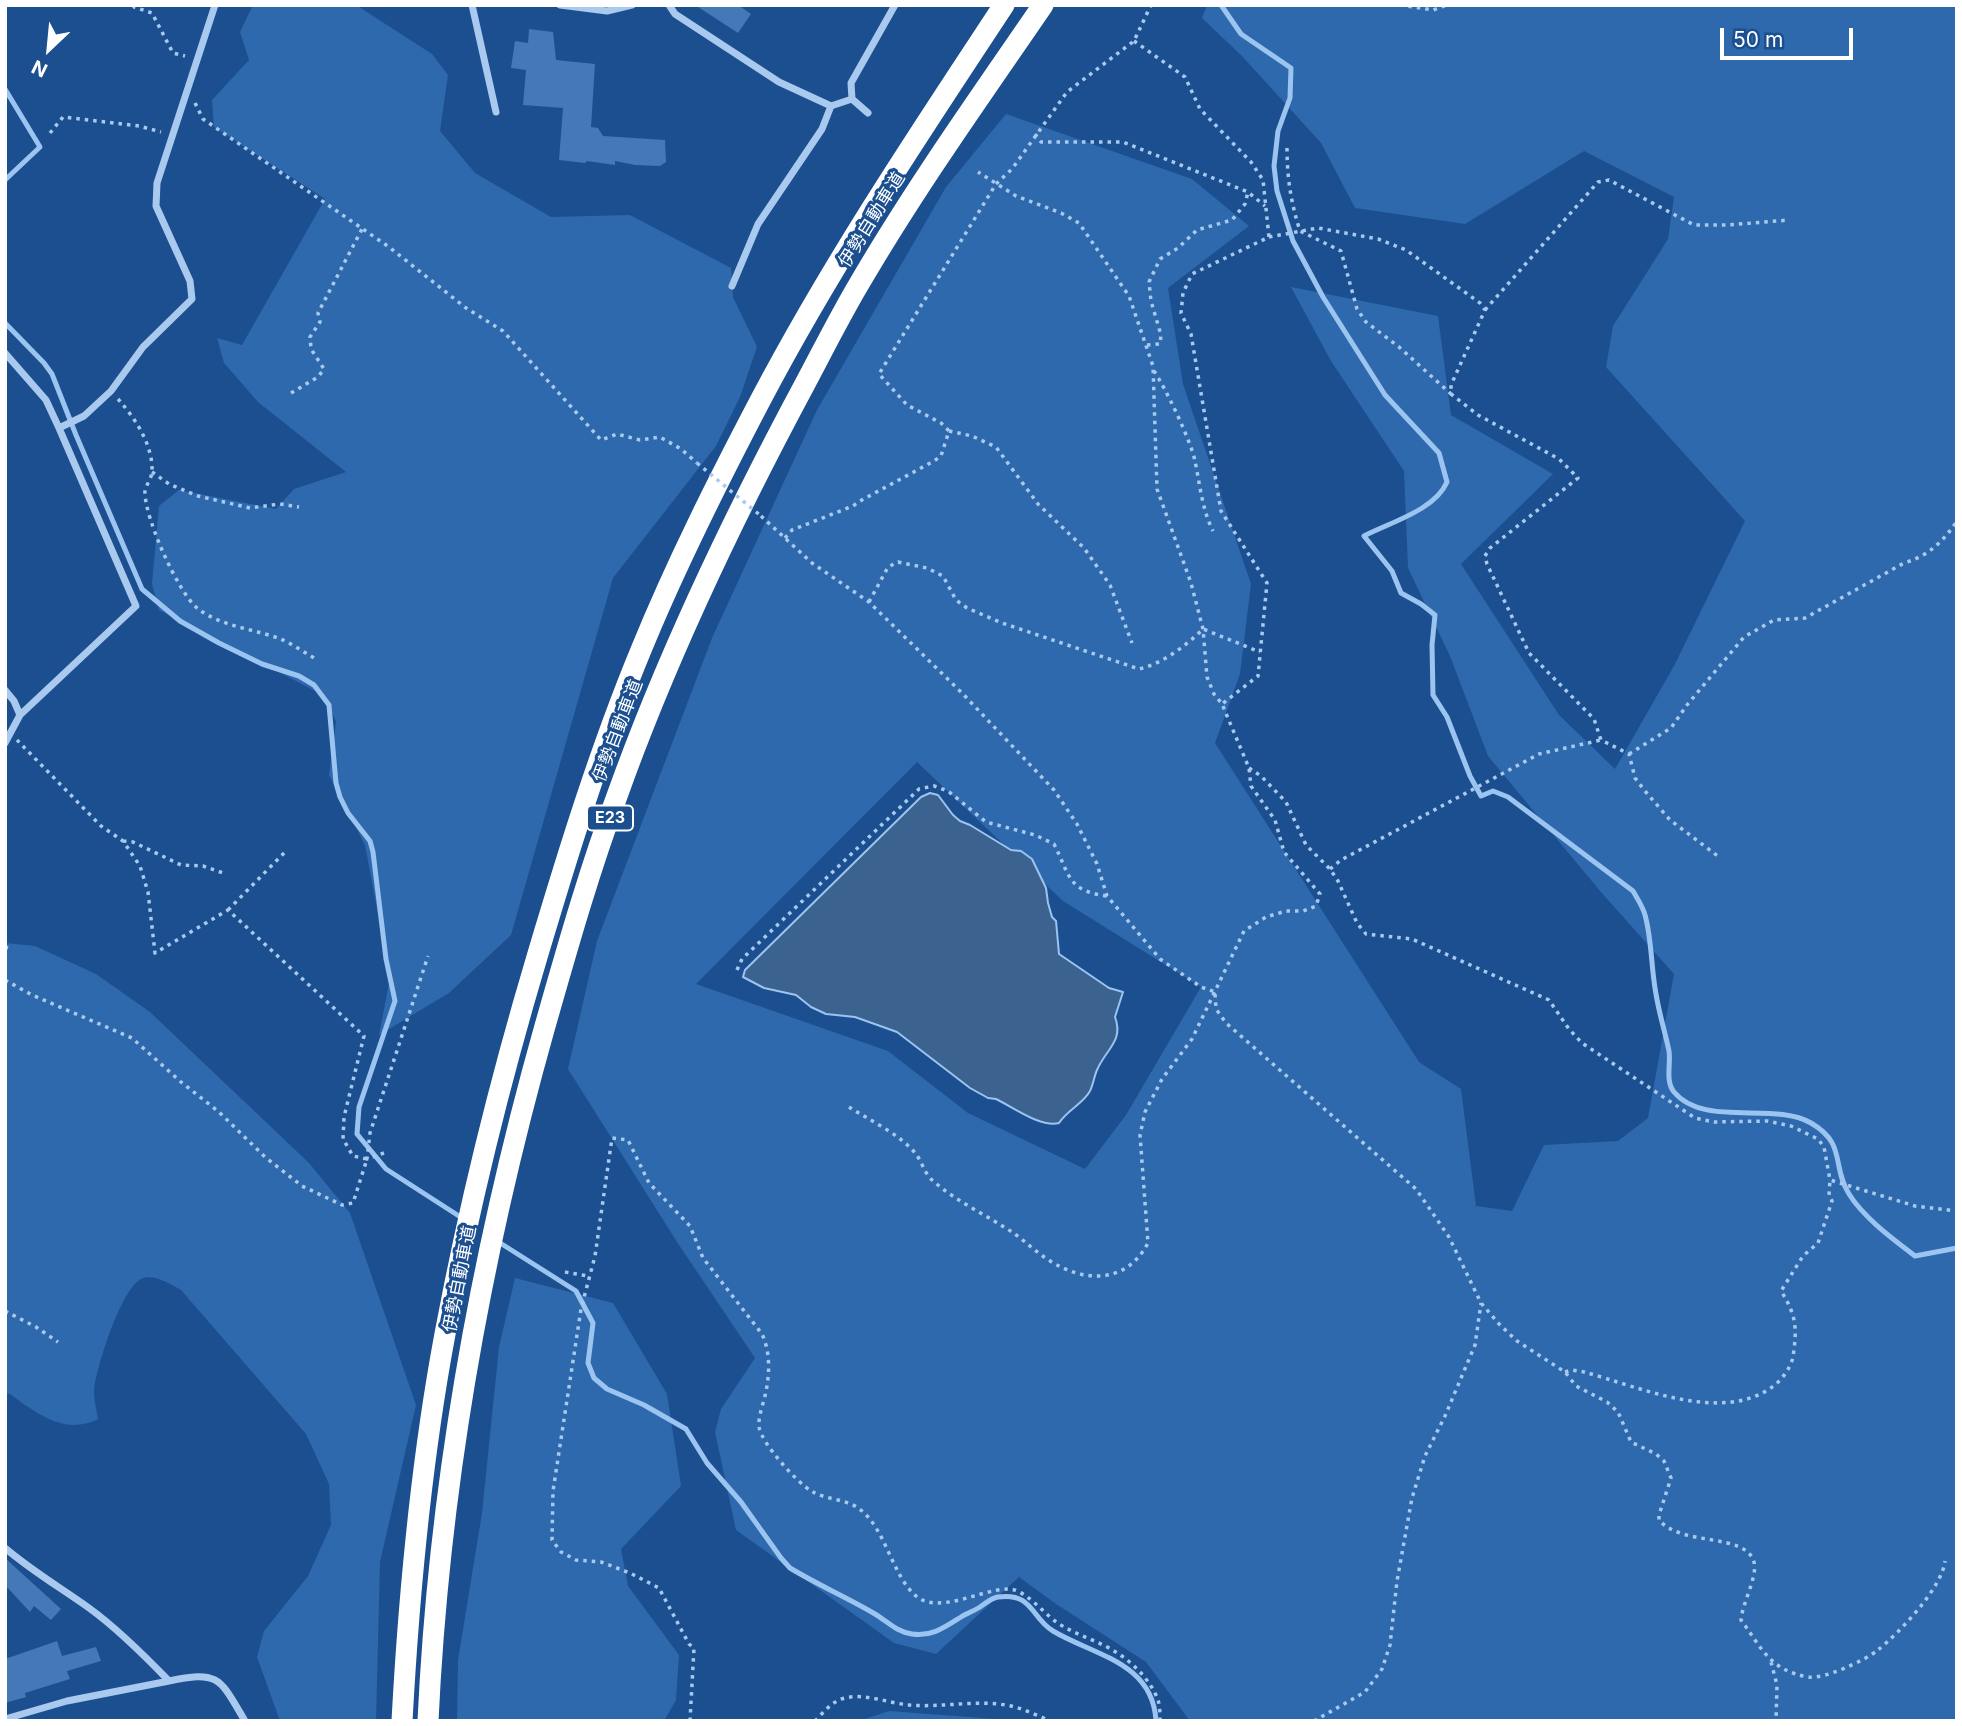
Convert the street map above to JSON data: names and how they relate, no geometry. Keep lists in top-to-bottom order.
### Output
{
  "streets": {
    "highway": ["伊勢自動車道", "E23"]
  },
  "scale_bar": "50 m",
  "north": "bottom left"
}
